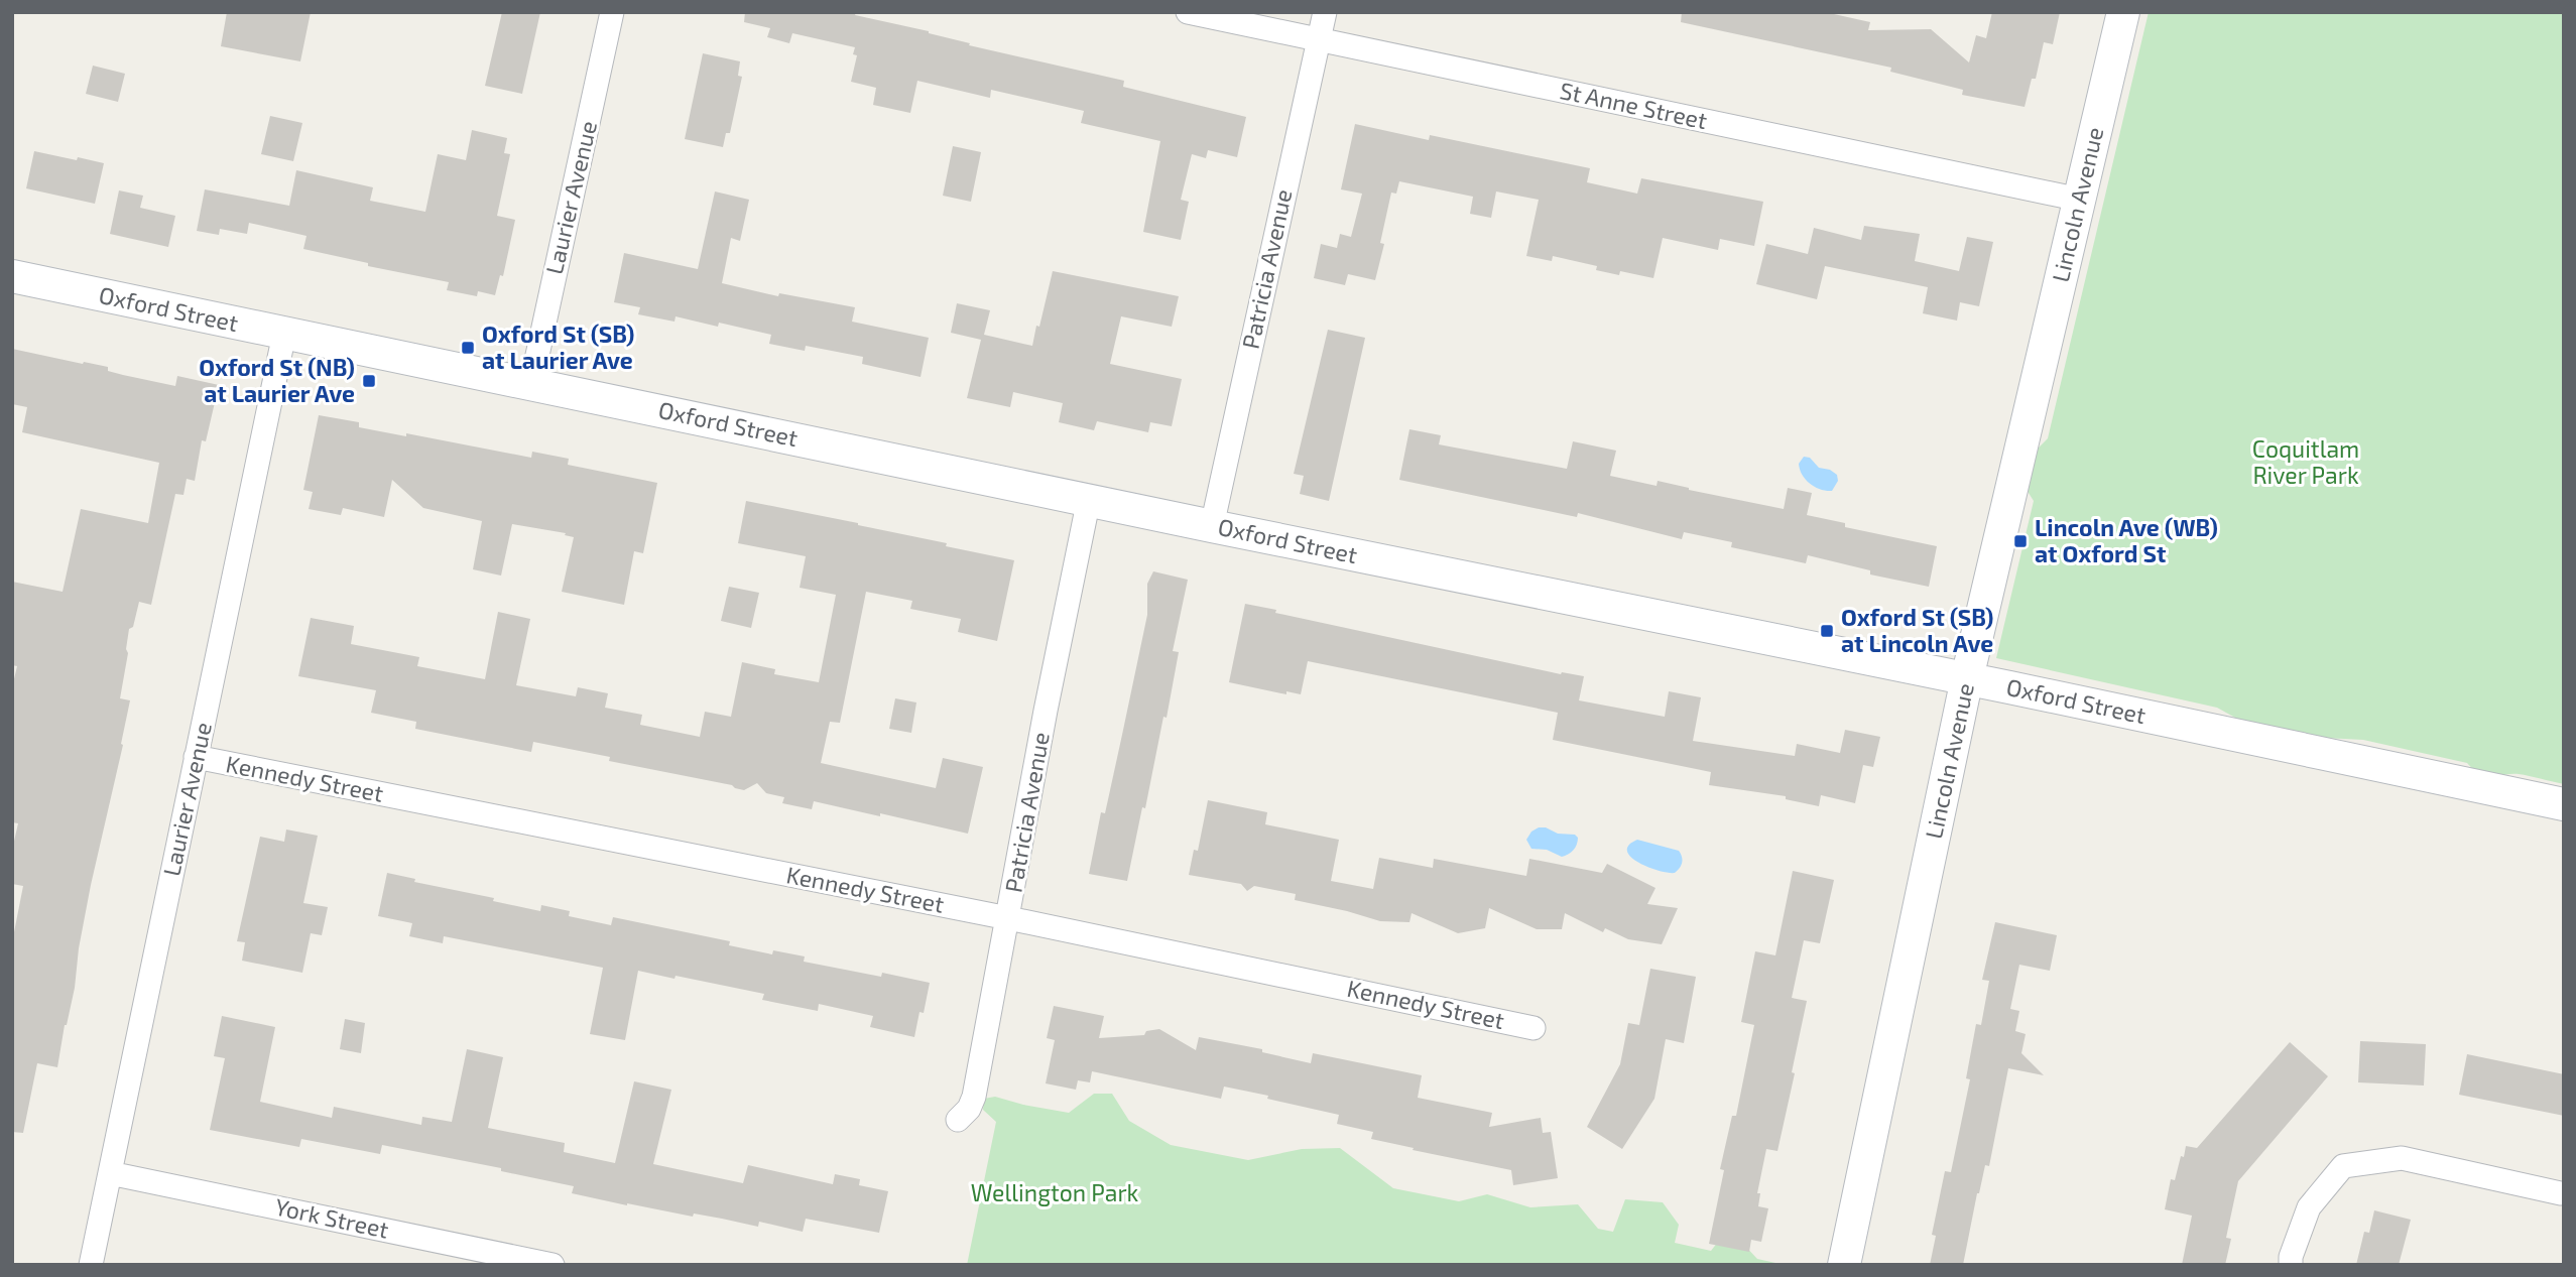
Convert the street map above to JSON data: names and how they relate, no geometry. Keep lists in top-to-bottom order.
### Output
{
  "streets": {
    "main road": ["Lincoln Avenue", "Oxford Street"],
    "street": [
      "St Anne Street",
      "Laurier Avenue",
      "Patricia Avenue",
      "Kennedy Street",
      "York Street"
    ]
  },
  "crossings": [
    ["St Anne Street", "Lincoln Avenue"],
    ["St Anne Street", "Patricia Avenue"],
    ["Laurier Avenue", "Oxford Street"],
    ["Laurier Avenue", "Kennedy Street"],
    ["Laurier Avenue", "York Street"],
    ["Lincoln Avenue", "Oxford Street"],
    ["Patricia Avenue", "Oxford Street"],
    ["Patricia Avenue", "Kennedy Street"]
  ],
  "parks": ["Coquitlam River Park", "Wellington Park"],
  "places": {
    "transit": [
      "Oxford St (SB) at Laurier Ave",
      "Oxford St (NB) at Laurier Ave",
      "Lincoln Ave (WB) at Oxford St",
      "Oxford St (SB) at Lincoln Ave"
    ]
  }
}
